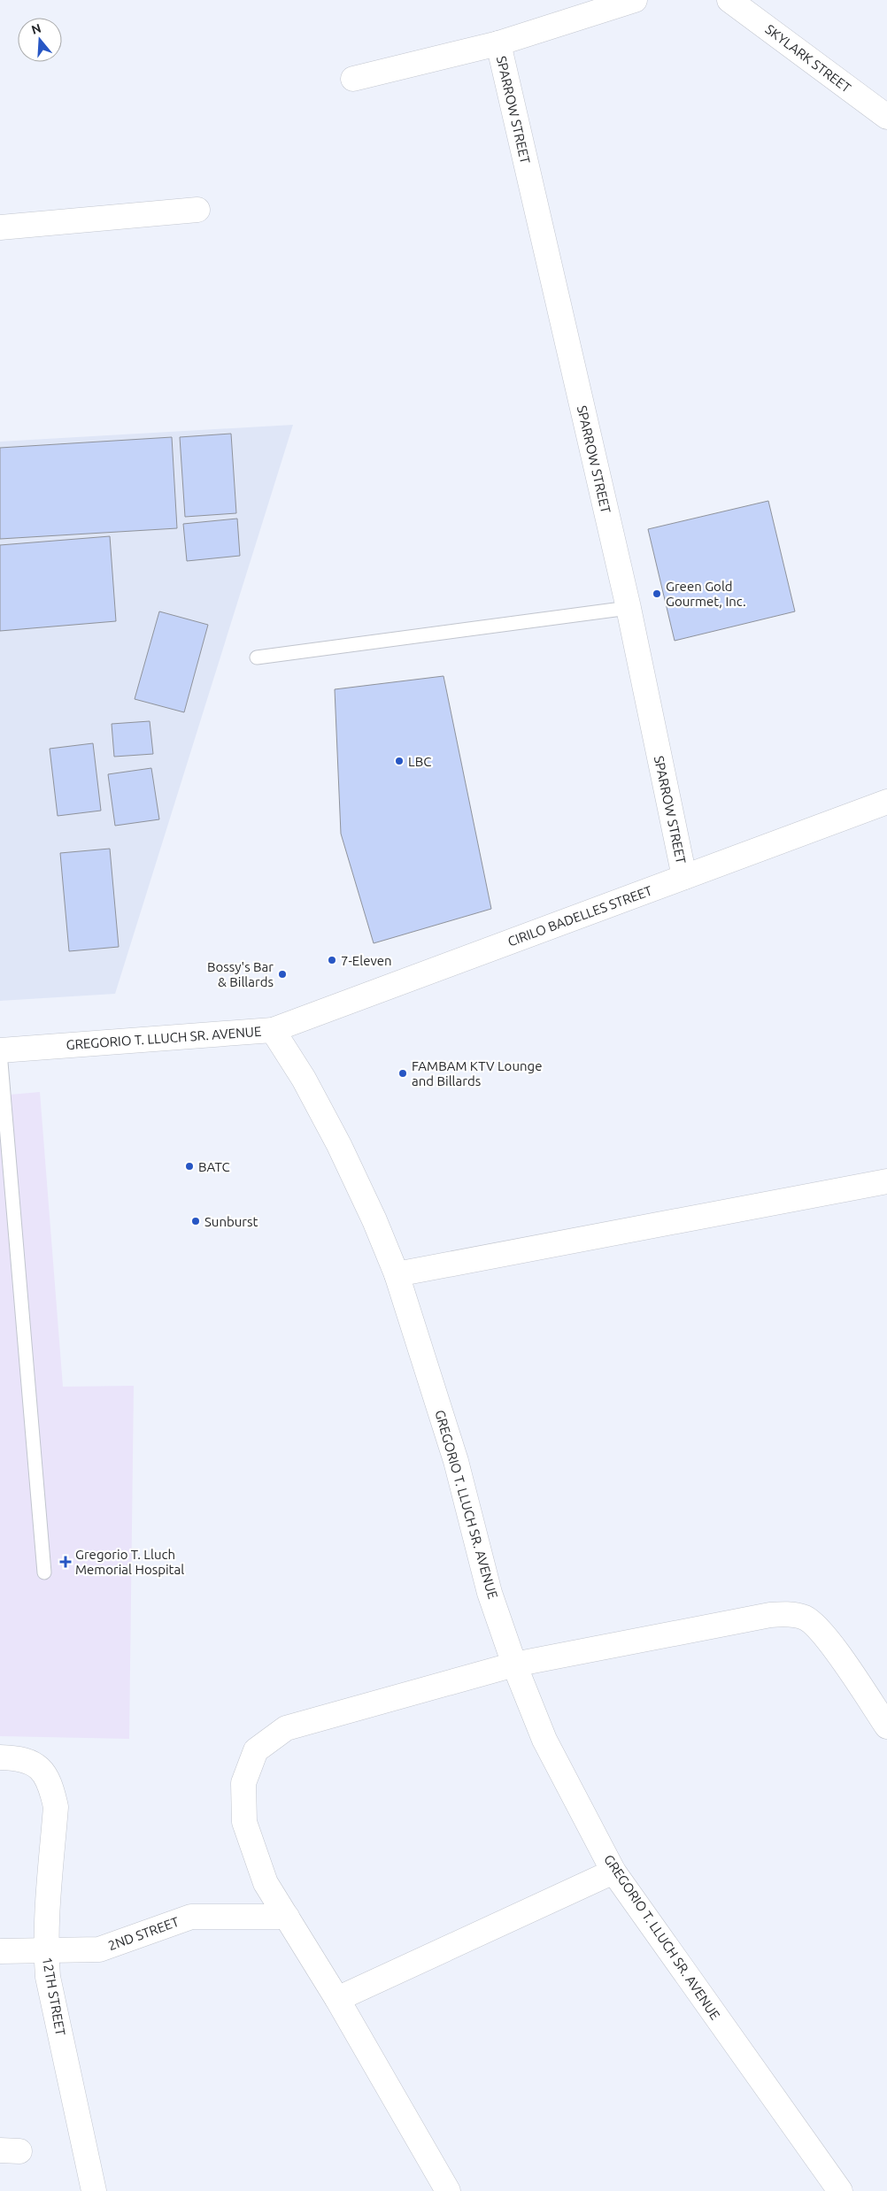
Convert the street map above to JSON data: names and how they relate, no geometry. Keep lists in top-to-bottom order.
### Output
{
  "streets": {
    "street": [
      "SKYLARK STREET",
      "SPARROW STREET",
      "CIRILO BADELLES STREET",
      "GREGORIO T. LLUCH SR. AVENUE",
      "2ND STREET",
      "12TH STREET"
    ]
  },
  "crossings": [
    ["SPARROW STREET", "CIRILO BADELLES STREET"],
    ["CIRILO BADELLES STREET", "GREGORIO T. LLUCH SR. AVENUE"],
    ["2ND STREET", "12TH STREET"]
  ],
  "places": {
    "other": [
      "Green Gold Gourmet, Inc.",
      "LBC",
      "7-Eleven",
      "Bossy's Bar & Billards",
      "FAMBAM KTV Lounge and Billards",
      "BATC",
      "Sunburst"
    ],
    "health": ["Gregorio T. Lluch Memorial Hospital"]
  },
  "north": "top"
}
